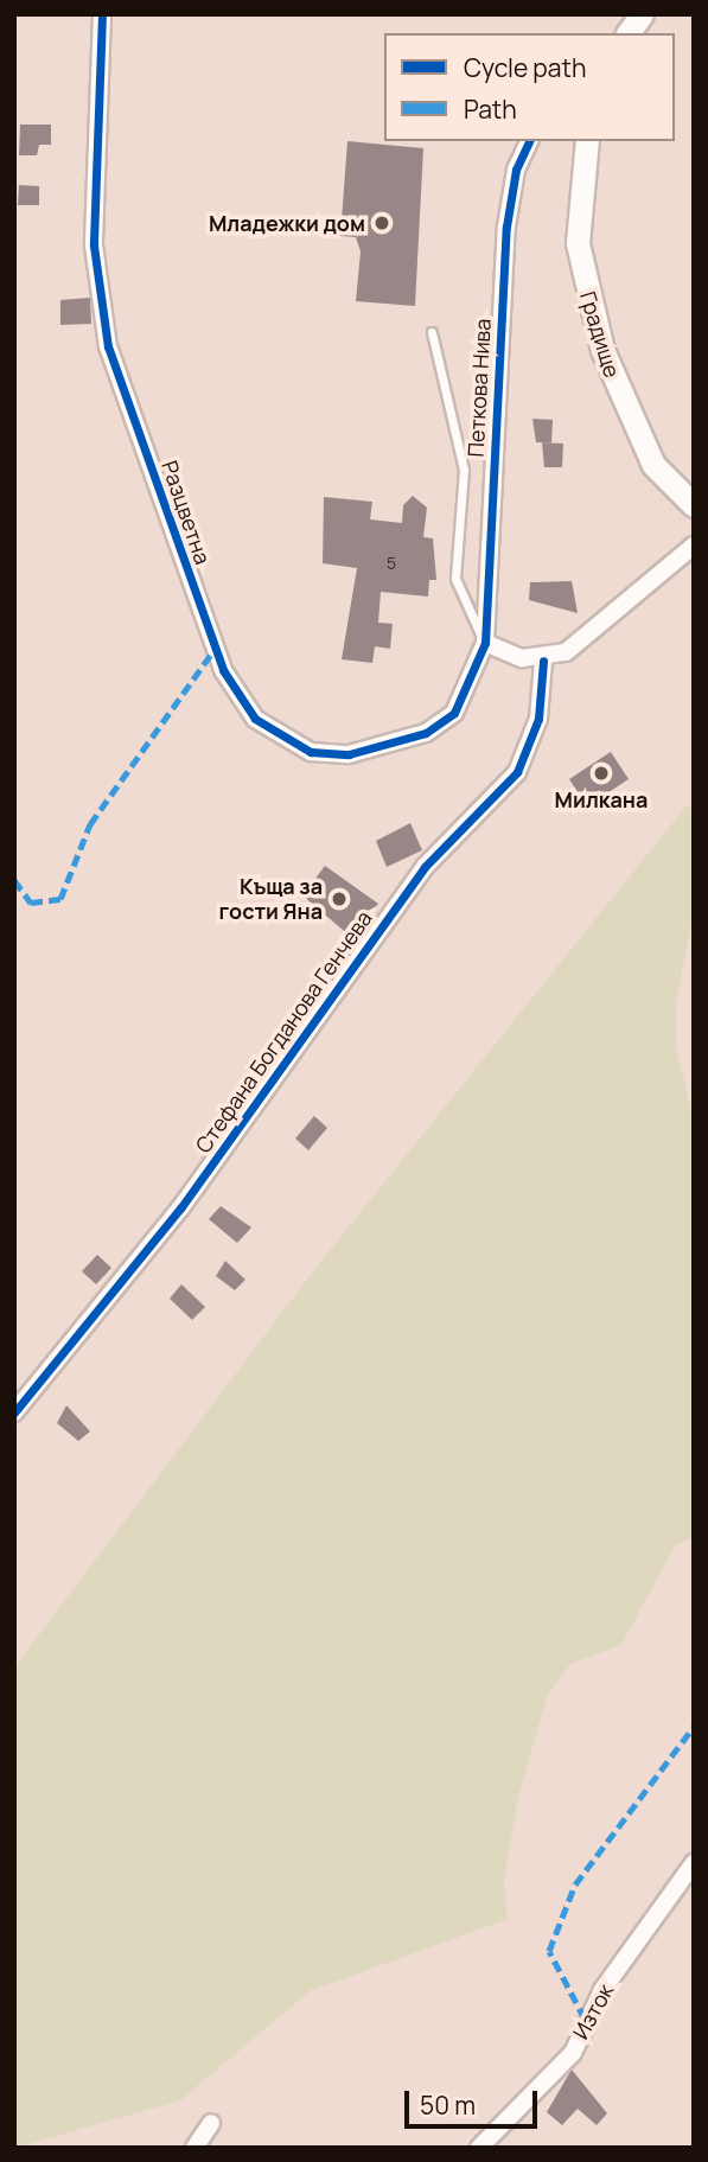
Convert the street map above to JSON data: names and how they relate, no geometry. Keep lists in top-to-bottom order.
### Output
{
  "streets": {
    "street": [
      "Градище",
      "Петкова Нива",
      "Разцветна",
      "Стефана Богданова Генчева",
      "Изток"
    ]
  },
  "crossings": [
    ["Петкова Нива", "Разцветна"]
  ],
  "places": ["Младежки дом", "Милкана", "Къща за гости Яна"],
  "house_numbers": ["5"],
  "legend": ["Cycle path", "Path"],
  "scale_bar": "50 m"
}
